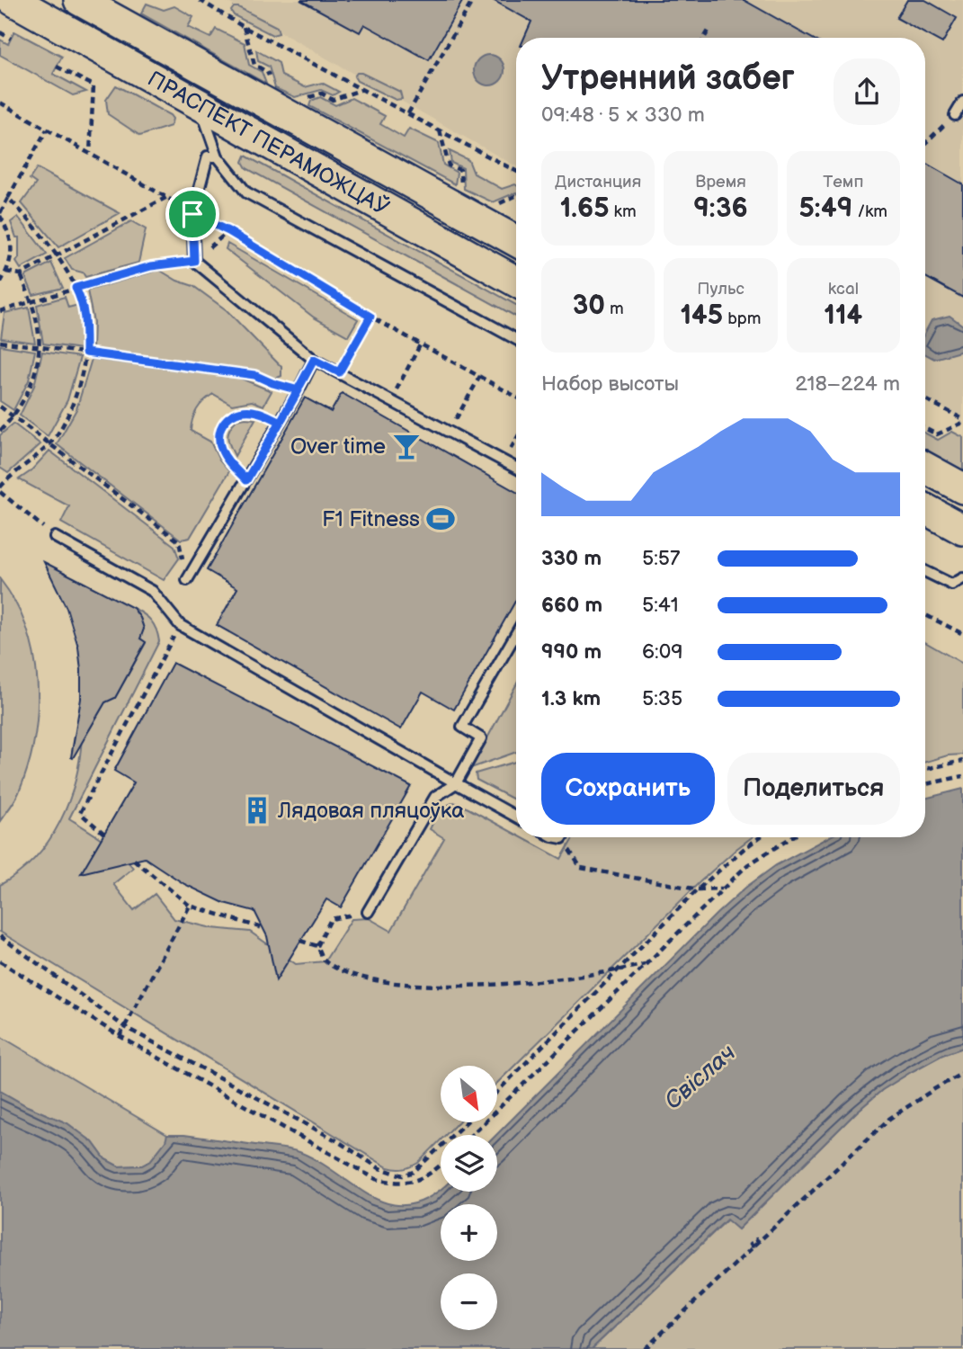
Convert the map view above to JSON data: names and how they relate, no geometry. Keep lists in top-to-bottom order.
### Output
{
  "streets": {
    "main road": ["ПРАСПЕКТ ПЕРАМОЖЦАЎ"]
  },
  "water": ["Свіслач"],
  "places": {
    "bar": ["Over time"],
    "sports": ["F1 Fitness"],
    "building": ["Лядовая пляцоўка"]
  },
  "north": "bottom right",
  "page": {
    "heading": ["Утренний забег", "09:48 · 5 × 330 m"],
    "stats": [
      ["Дистанция", "1.65 km"],
      ["Время", "9:36"],
      ["Темп", "5:49 /km"],
      ["30 m"],
      ["Пульс", "145 bpm"],
      ["kcal", "114"]
    ],
    "chart": ["Набор высоты", "218–224 m"],
    "list": [
      {
        "name": "330 m",
        "note": "5:57"
      },
      {
        "name": "660 m",
        "note": "5:41"
      },
      {
        "name": "990 m",
        "note": "6:09"
      },
      {
        "name": "1.3 km",
        "note": "5:35"
      }
    ],
    "buttons": ["Сохранить", "Поделиться"],
    "map_buttons": ["+", "−"]
  }
}
